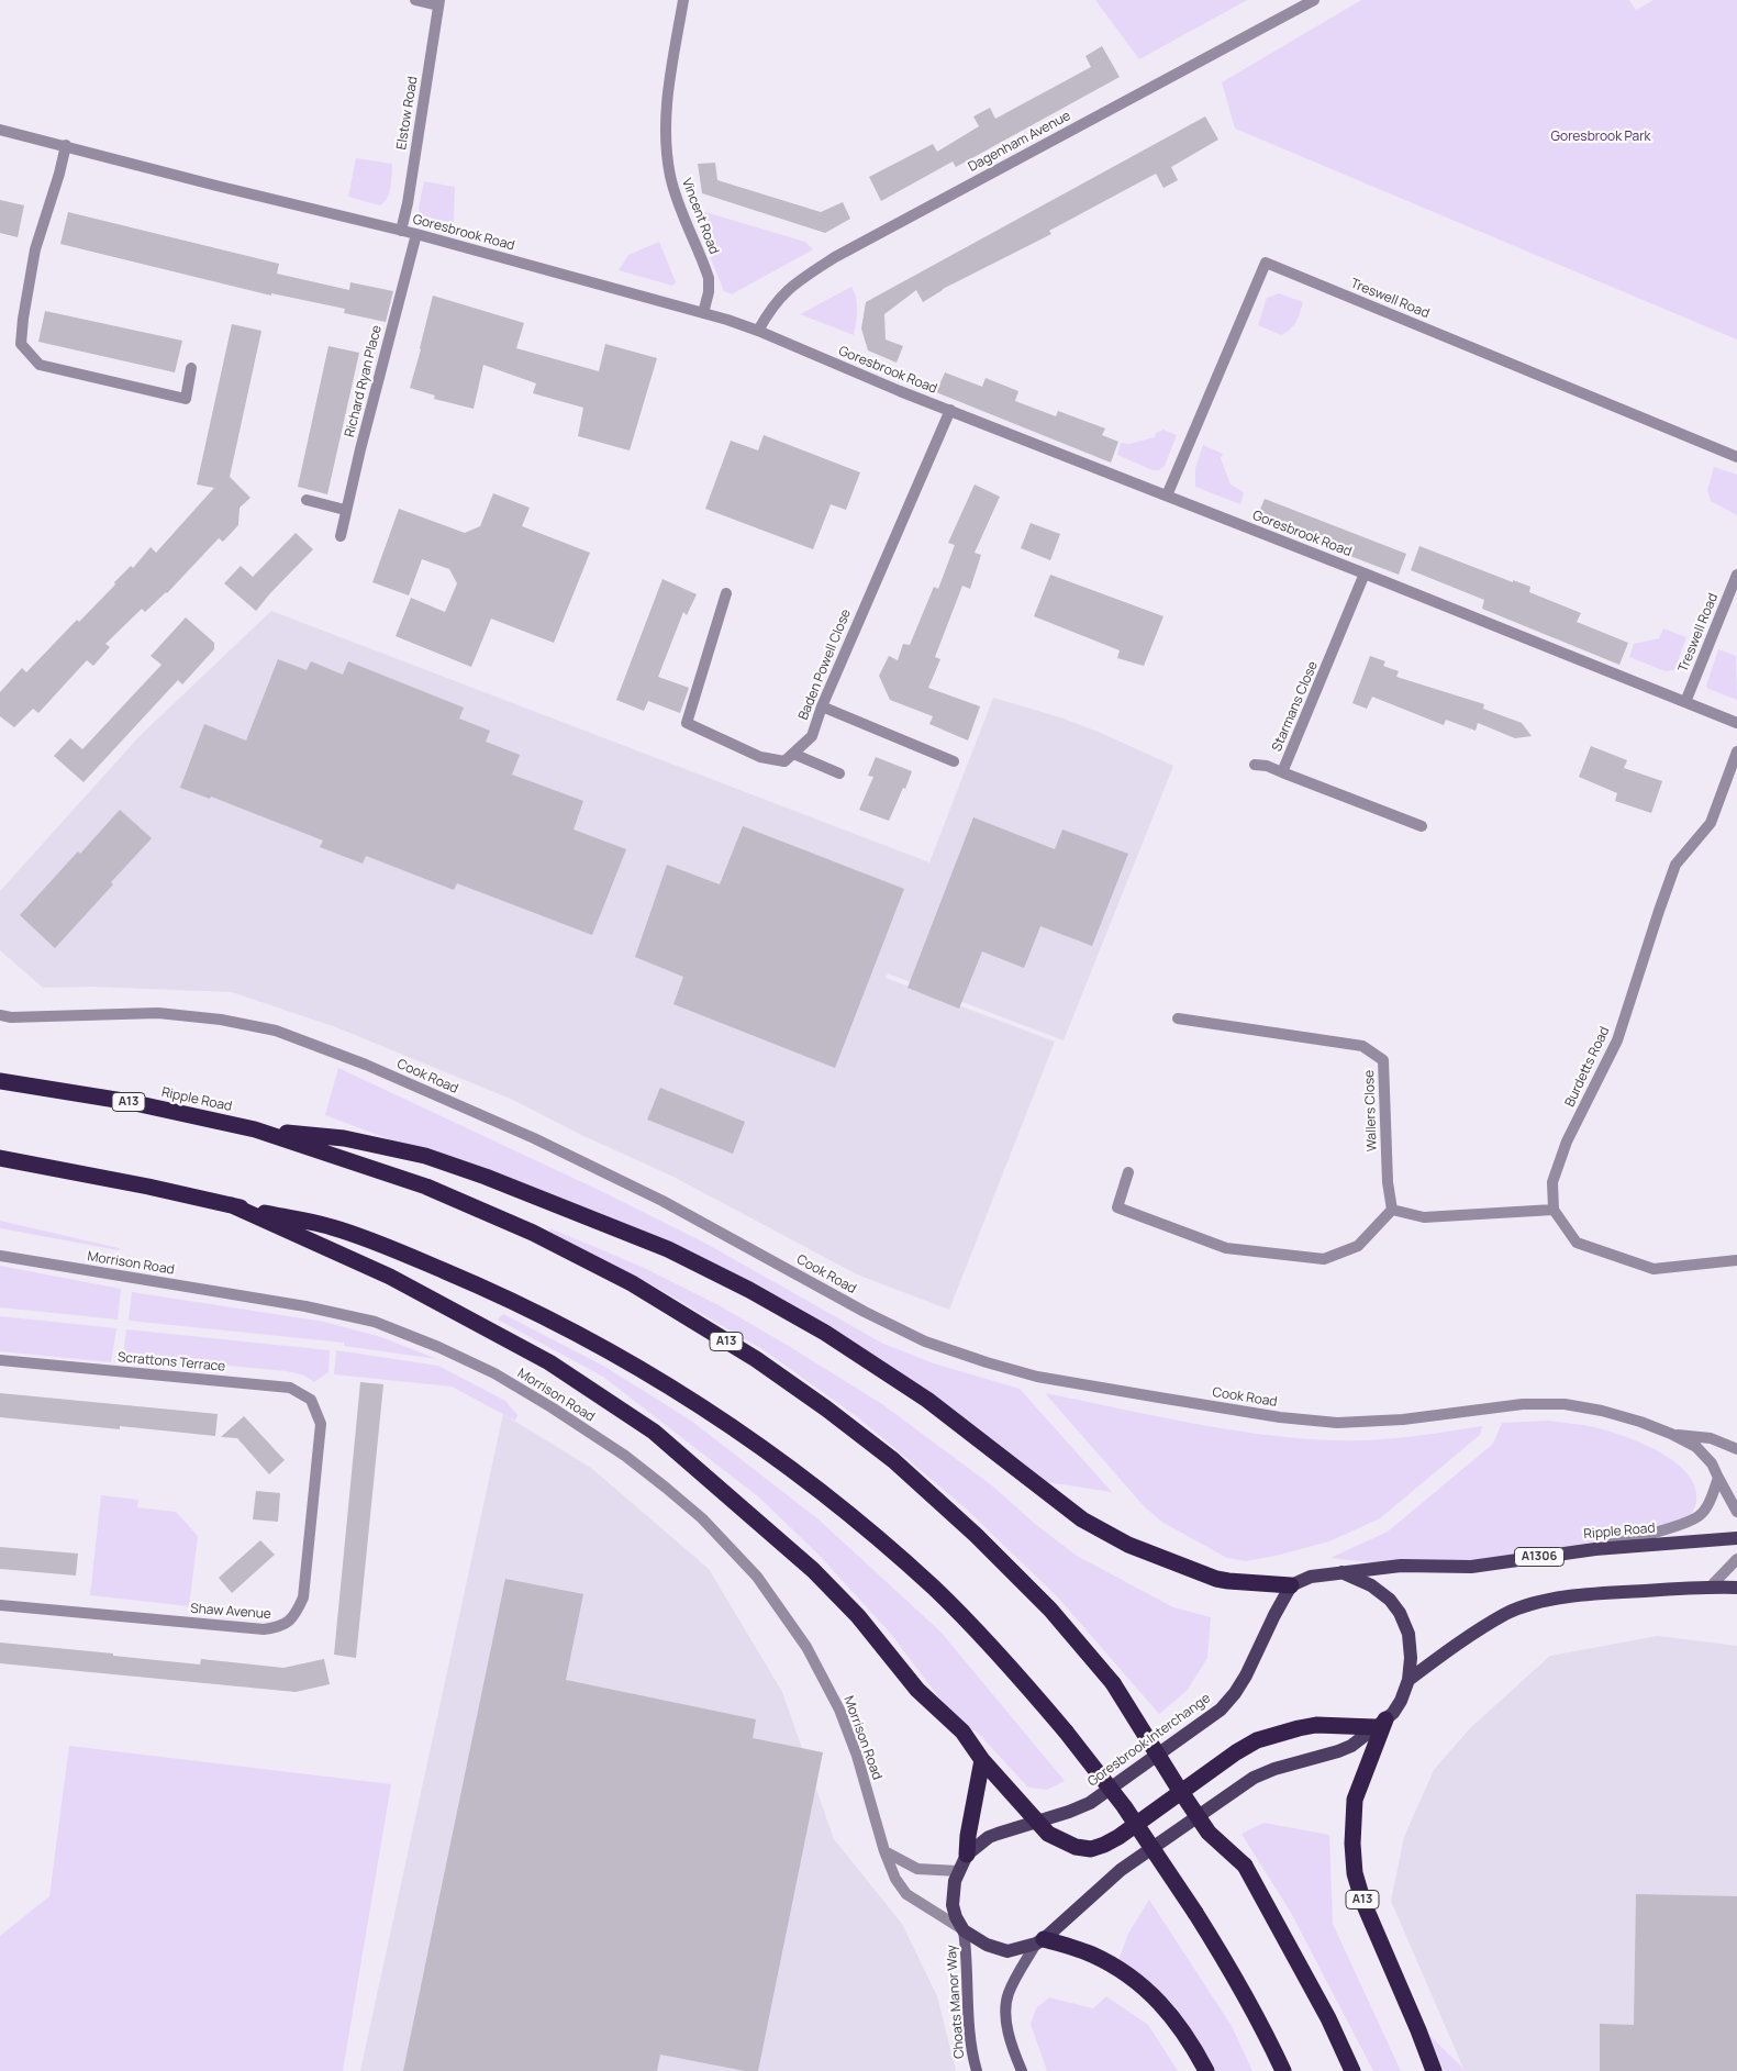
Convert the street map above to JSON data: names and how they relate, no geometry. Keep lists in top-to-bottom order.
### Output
{
  "streets": {
    "highway": ["Ripple Road", "A13"],
    "main road": ["A1306", "Goresbrook Interchange"],
    "street": [
      "Elstow Road",
      "Dagenham Avenue",
      "Vincent Road",
      "Goresbrook Road",
      "Treswell Road",
      "Richard Ryan Place",
      "Baden Powell Close",
      "Starmans Close",
      "Burdetts Road",
      "Cook Road",
      "Wallers Close",
      "Morrison Road",
      "Scrattons Terrace",
      "Shaw Avenue",
      "Choats Manor Way"
    ]
  },
  "crossings": [
    ["Elstow Road", "Goresbrook Road"],
    ["Dagenham Avenue", "Goresbrook Road"],
    ["Vincent Road", "Goresbrook Road"],
    ["Goresbrook Road", "Treswell Road"],
    ["Goresbrook Road", "Richard Ryan Place"],
    ["Goresbrook Road", "Baden Powell Close"],
    ["Goresbrook Road", "Starmans Close"],
    ["Ripple Road", "A13"],
    ["A13", "Goresbrook Interchange"],
    ["Morrison Road", "Goresbrook Interchange"],
    ["Morrison Road", "Choats Manor Way"],
    ["Scrattons Terrace", "Shaw Avenue"],
    ["Goresbrook Interchange", "Choats Manor Way"]
  ],
  "parks": ["Goresbrook Park"]
}
